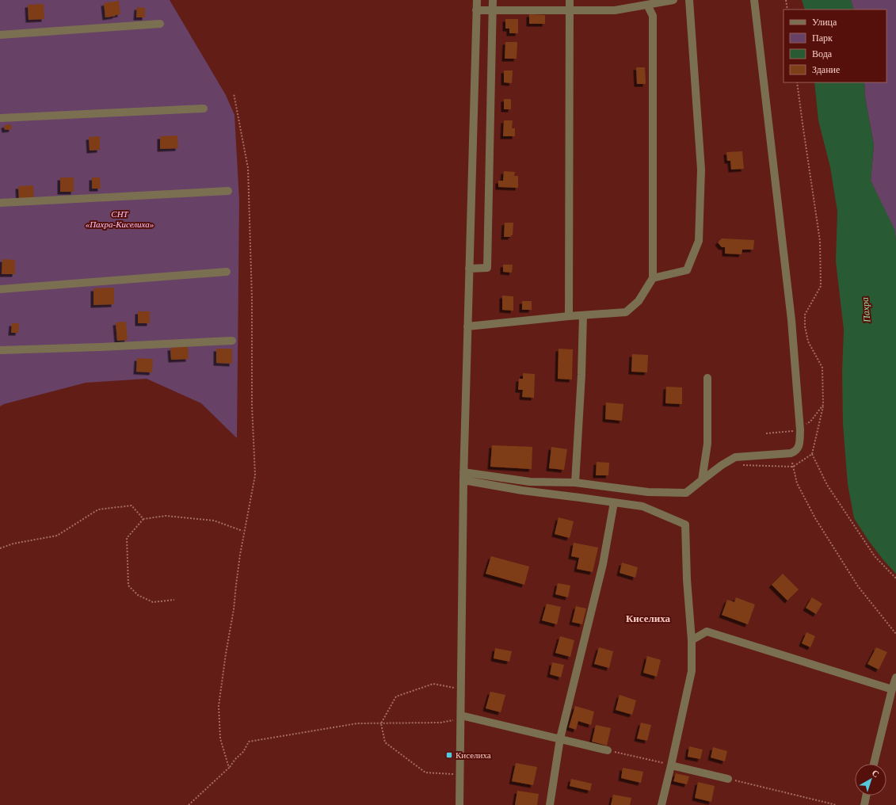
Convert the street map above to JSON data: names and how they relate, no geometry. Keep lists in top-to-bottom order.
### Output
{
  "districts": ["Киселиха"],
  "water": ["Пахра"],
  "parks": ["СНТ «Пахра-Киселиха»"],
  "places": {
    "transit": ["Киселиха"]
  },
  "legend": [
    "Улица",
    "Парк",
    "Вода",
    "Здание"
  ],
  "north": "top right"
}
